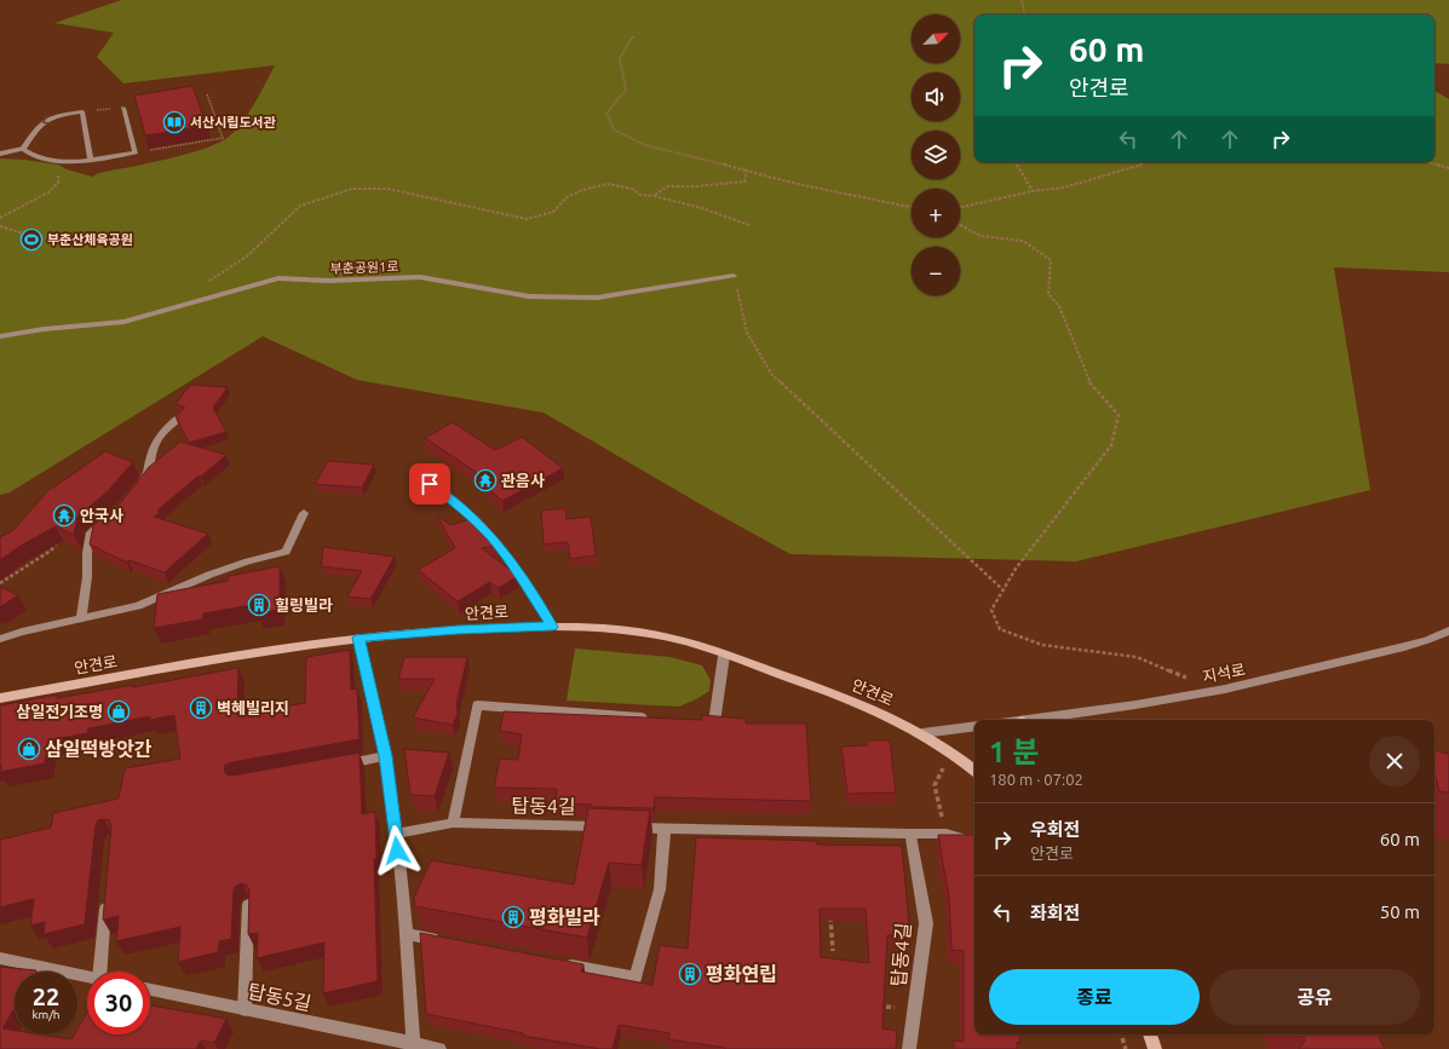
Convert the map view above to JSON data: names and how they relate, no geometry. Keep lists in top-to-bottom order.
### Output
{
  "streets": {
    "street": [
      "부춘공원1로",
      "안견로",
      "지석로",
      "탑동4길",
      "탑동5길"
    ]
  },
  "places": {
    "library": ["서산시립도서관"],
    "sports": ["부춘산체육공원"],
    "temple": ["관음사", "안국사"],
    "building": [
      "힐링빌라",
      "벽혜빌리지",
      "평화빌라",
      "평화연립"
    ],
    "shop": ["삼일전기조명", "삼일떡방앗간"]
  },
  "north": "top right",
  "page": {
    "map_buttons": ["+", "−"],
    "turn": ["60 m", "안견로"],
    "heading": ["1 분", "180 m · 07:02"],
    "list": [
      {
        "name": "우회전",
        "note": "안견로",
        "value": "60 m"
      },
      {
        "name": "좌회전",
        "value": "50 m"
      }
    ],
    "buttons": ["종료", "공유"],
    "speed": "22 km/h",
    "limit": "30"
  }
}
